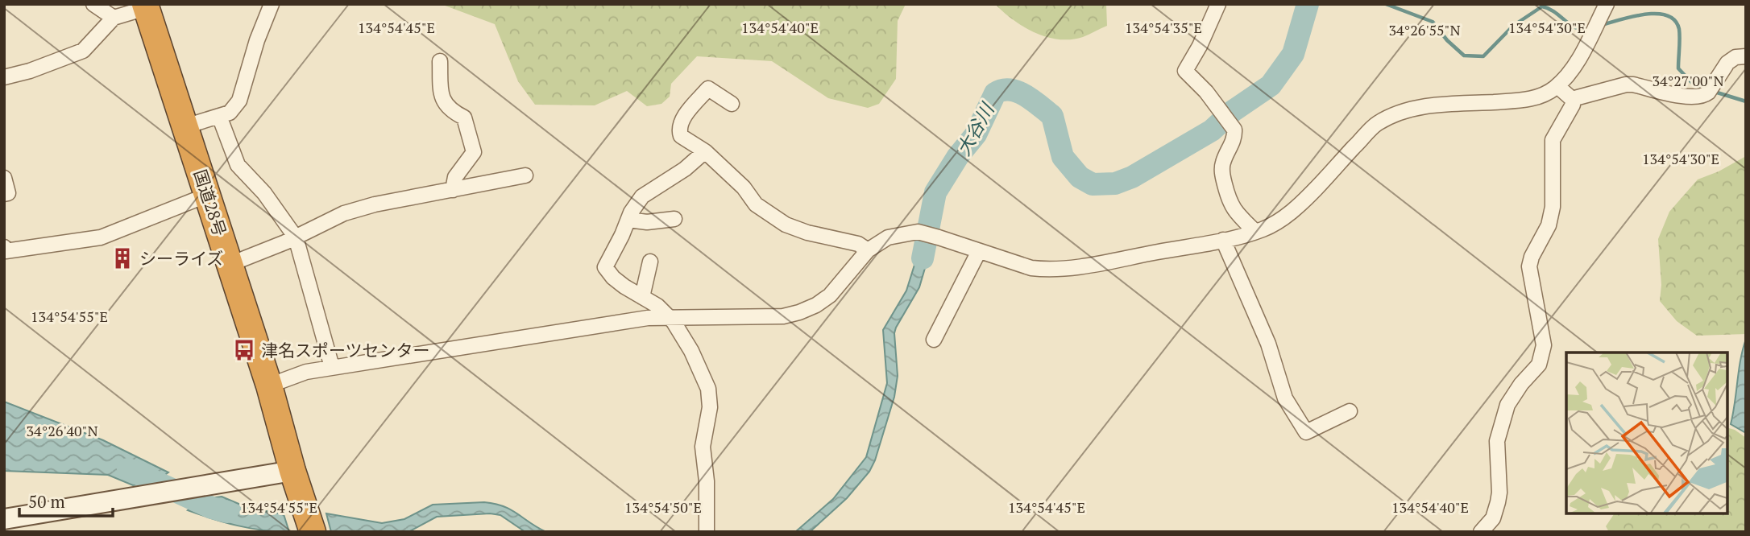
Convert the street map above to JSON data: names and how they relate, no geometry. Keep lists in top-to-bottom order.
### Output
{
  "streets": {
    "highway": ["国道28号"]
  },
  "water": ["大谷川"],
  "places": {
    "building": ["シーライズ"],
    "bus stop": ["津名スポーツセンター"]
  },
  "scale_bar": "50 m",
  "coordinates": [
    "134°54'45\"E",
    "134°54'40\"E",
    "134°54'35\"E",
    "134°54'30\"E",
    "34°26'55\"N",
    "34°27'00\"N",
    "134°54'55\"E",
    "34°26'40\"N",
    "134°54'50\"E"
  ]
}
